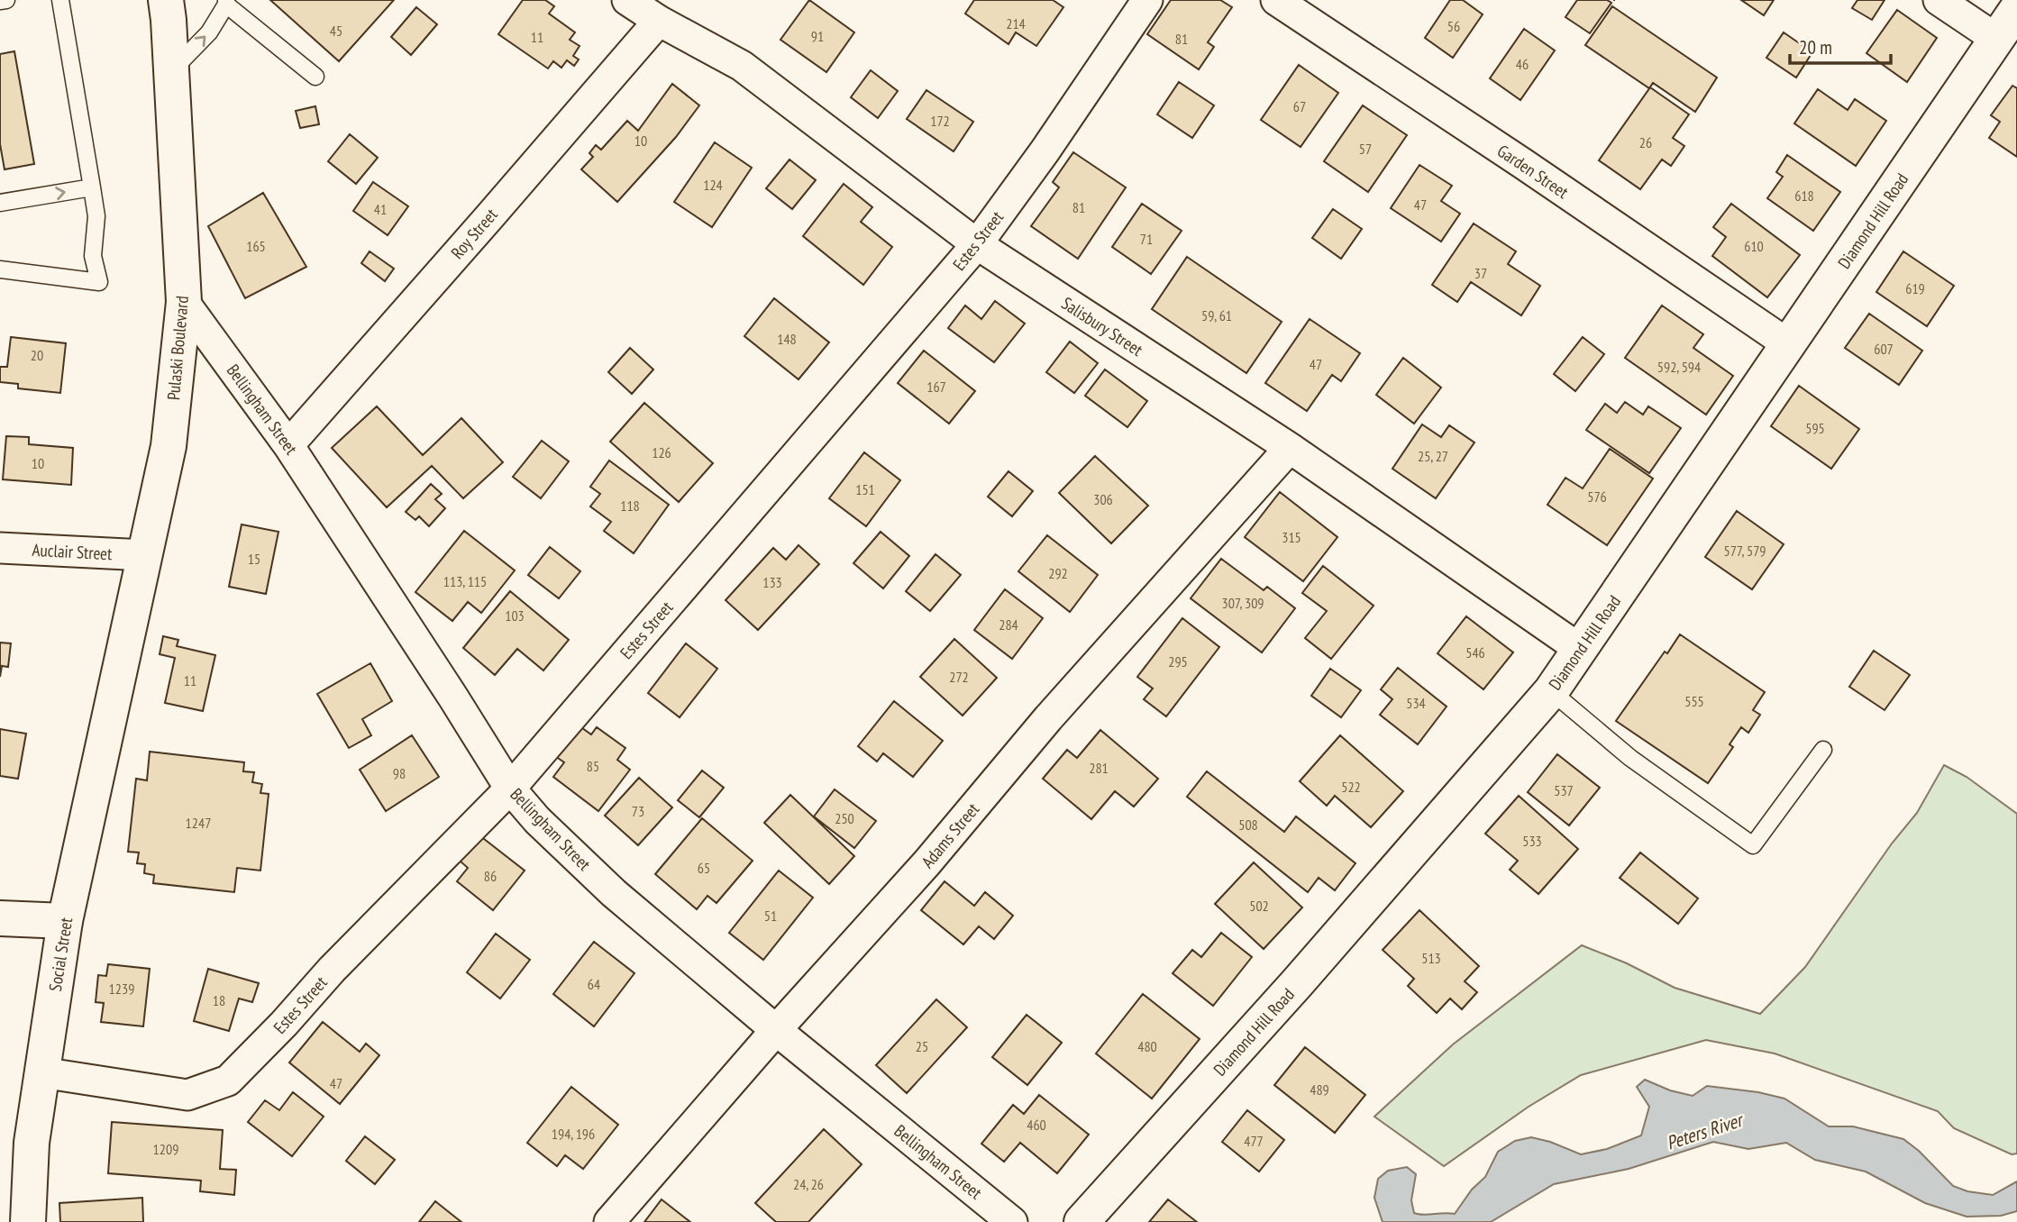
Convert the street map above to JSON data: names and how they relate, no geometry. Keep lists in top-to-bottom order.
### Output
{
  "streets": {
    "main road": ["Diamond Hill Road", "Pulaski Boulevard", "Social Street"],
    "street": [
      "Garden Street",
      "Roy Street",
      "Estes Street",
      "Salisbury Street",
      "Bellingham Street",
      "Auclair Street",
      "Adams Street"
    ]
  },
  "crossings": [
    ["Garden Street", "Diamond Hill Road"],
    ["Diamond Hill Road", "Salisbury Street"],
    ["Roy Street", "Salisbury Street"],
    ["Roy Street", "Bellingham Street"],
    ["Estes Street", "Salisbury Street"],
    ["Estes Street", "Bellingham Street"],
    ["Estes Street", "Social Street"],
    ["Salisbury Street", "Adams Street"],
    ["Pulaski Boulevard", "Bellingham Street"],
    ["Pulaski Boulevard", "Auclair Street"],
    ["Pulaski Boulevard", "Social Street"],
    ["Bellingham Street", "Adams Street"]
  ],
  "water": ["Peters River"],
  "house_numbers": [
    "214",
    "56",
    "45",
    "91",
    "11",
    "81",
    "46",
    "67",
    "172",
    "10",
    "26",
    "57",
    "124",
    "618",
    "47",
    "81",
    "41",
    "71",
    "165",
    "610",
    "37",
    "619",
    "59, 61",
    "148",
    "607",
    "20",
    "47",
    "592, 594",
    "167",
    "595",
    "126",
    "25, 27",
    "10",
    "151",
    "576",
    "306",
    "118",
    "315",
    "577, 579",
    "15",
    "292",
    "113, 115",
    "133",
    "307, 309",
    "103",
    "284",
    "546",
    "295",
    "272",
    "11",
    "555",
    "534",
    "85",
    "281",
    "98",
    "522",
    "537",
    "73",
    "250",
    "1247",
    "508",
    "533",
    "65",
    "86",
    "502",
    "51",
    "513",
    "64",
    "1239",
    "18",
    "25",
    "480",
    "47",
    "489",
    "460",
    "194, 196",
    "477",
    "1209",
    "24, 26"
  ],
  "scale_bar": "20 m"
}
